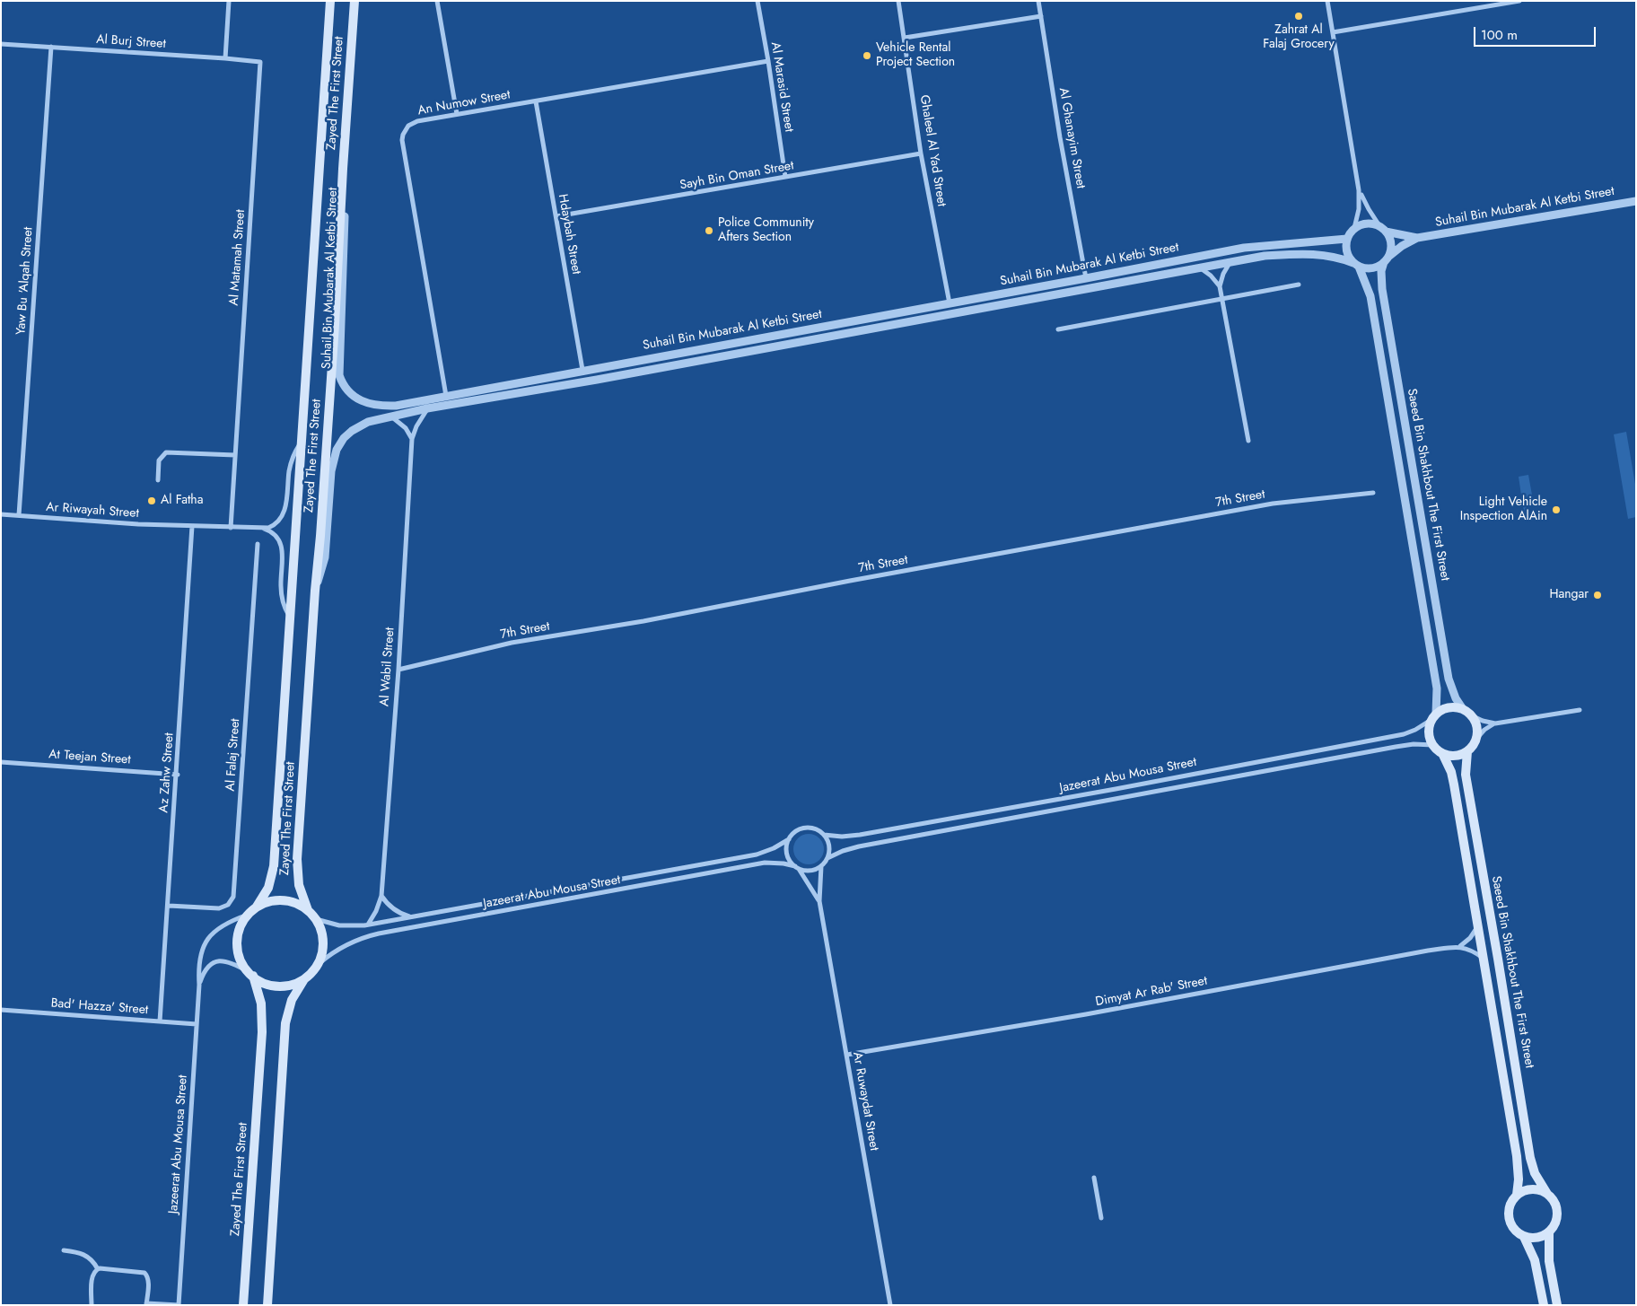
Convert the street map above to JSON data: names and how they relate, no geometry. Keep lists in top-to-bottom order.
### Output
{
  "streets": {
    "main road": ["Zayed The First Street", "Saeed Bin Shakhbout The First Street"],
    "street": [
      "Al Burj Street",
      "Al Marasid Street",
      "An Numow Street",
      "Al Ghanayim Street",
      "Ghaleel Al Yad Street",
      "Sayh Bin Oman Street",
      "Suhail Bin Mubarak Al Ketbi Street",
      "Hdaybah Street",
      "Al Matamah Street",
      "Yaw Bu 'Alqah Street",
      "7th Street",
      "Ar Riwayah Street",
      "Al Wabil Street",
      "Al Falaj Street",
      "At Teejan Street",
      "Az Zahw Street",
      "Jazeerat Abu Mousa Street",
      "Dimyat Ar Rab' Street",
      "Bad' Hazza' Street",
      "Ar Ruwaydat Street"
    ]
  },
  "crossings": [
    ["Al Burj Street", "Al Matamah Street"],
    ["Al Burj Street", "Yaw Bu 'Alqah Street"],
    ["Al Marasid Street", "An Numow Street"],
    ["Al Marasid Street", "Sayh Bin Oman Street"],
    ["Zayed The First Street", "Suhail Bin Mubarak Al Ketbi Street"],
    ["Zayed The First Street", "Jazeerat Abu Mousa Street"],
    ["An Numow Street", "Suhail Bin Mubarak Al Ketbi Street"],
    ["An Numow Street", "Hdaybah Street"],
    ["Al Ghanayim Street", "Suhail Bin Mubarak Al Ketbi Street"],
    ["Ghaleel Al Yad Street", "Sayh Bin Oman Street"],
    ["Ghaleel Al Yad Street", "Suhail Bin Mubarak Al Ketbi Street"],
    ["Sayh Bin Oman Street", "Hdaybah Street"],
    ["Suhail Bin Mubarak Al Ketbi Street", "Hdaybah Street"],
    ["Suhail Bin Mubarak Al Ketbi Street", "Saeed Bin Shakhbout The First Street"],
    ["Suhail Bin Mubarak Al Ketbi Street", "Al Wabil Street"],
    ["Al Matamah Street", "Ar Riwayah Street"],
    ["Yaw Bu 'Alqah Street", "Ar Riwayah Street"],
    ["Saeed Bin Shakhbout The First Street", "Jazeerat Abu Mousa Street"],
    ["7th Street", "Al Wabil Street"],
    ["Ar Riwayah Street", "Az Zahw Street"],
    ["Al Wabil Street", "Jazeerat Abu Mousa Street"],
    ["Al Falaj Street", "Az Zahw Street"],
    ["At Teejan Street", "Az Zahw Street"],
    ["Az Zahw Street", "Bad' Hazza' Street"],
    ["Jazeerat Abu Mousa Street", "Bad' Hazza' Street"],
    ["Jazeerat Abu Mousa Street", "Ar Ruwaydat Street"],
    ["Dimyat Ar Rab' Street", "Ar Ruwaydat Street"]
  ],
  "places": [
    "Zahrat Al Falaj Grocery",
    "Vehicle Rental Project Section",
    "Police Community Afters Section",
    "Al Fatha",
    "Light Vehicle Inspection AlAin",
    "Hangar"
  ],
  "scale_bar": "100 m"
}
